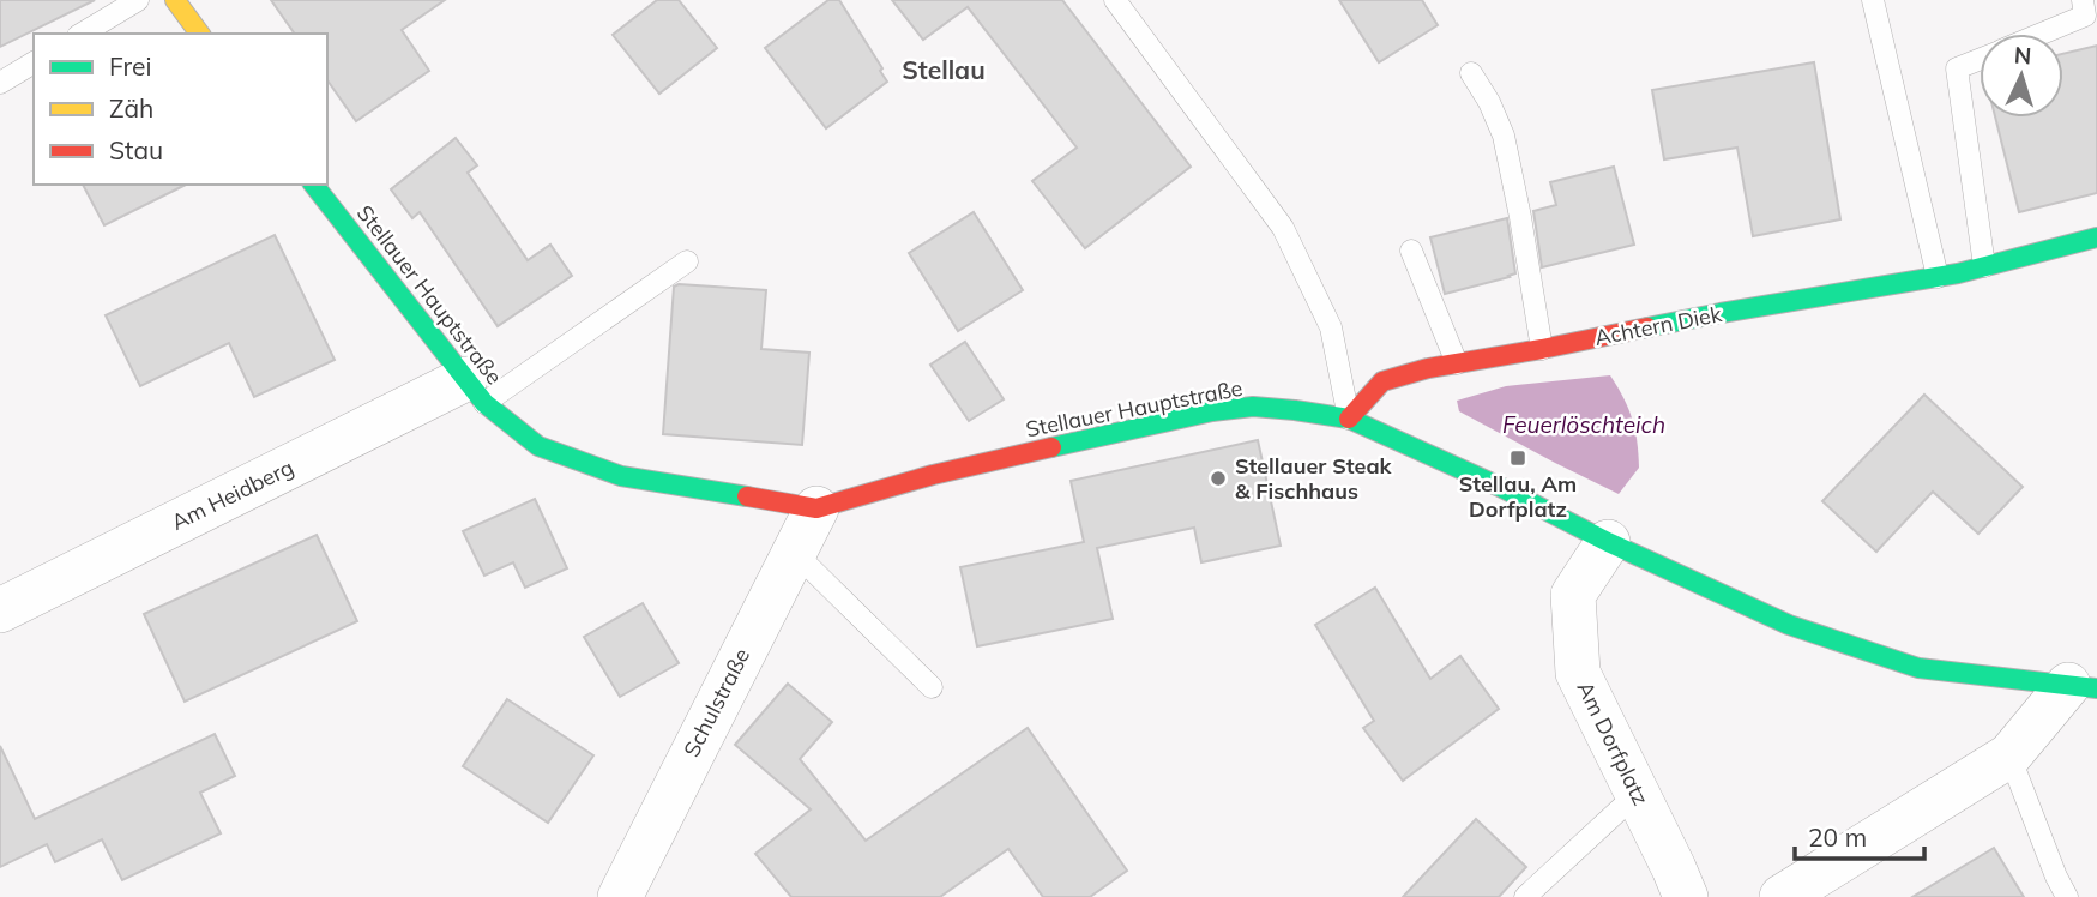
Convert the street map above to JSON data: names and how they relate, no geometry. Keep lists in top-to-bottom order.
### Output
{
  "streets": {
    "street": [
      "Stellauer Hauptstraße",
      "Achtern Diek",
      "Am Heidberg",
      "Schulstraße",
      "Am Dorfplatz"
    ]
  },
  "crossings": [
    ["Stellauer Hauptstraße", "Achtern Diek"],
    ["Stellauer Hauptstraße", "Am Heidberg"],
    ["Stellauer Hauptstraße", "Schulstraße"],
    ["Stellauer Hauptstraße", "Am Dorfplatz"]
  ],
  "districts": ["Stellau"],
  "water": ["Feuerlöschteich"],
  "places": {
    "transit": ["Stellau, Am Dorfplatz"],
    "other": ["Stellauer Steak & Fischhaus"]
  },
  "legend": ["Frei", "Zäh", "Stau"],
  "scale_bar": "20 m",
  "north": "top"
}
